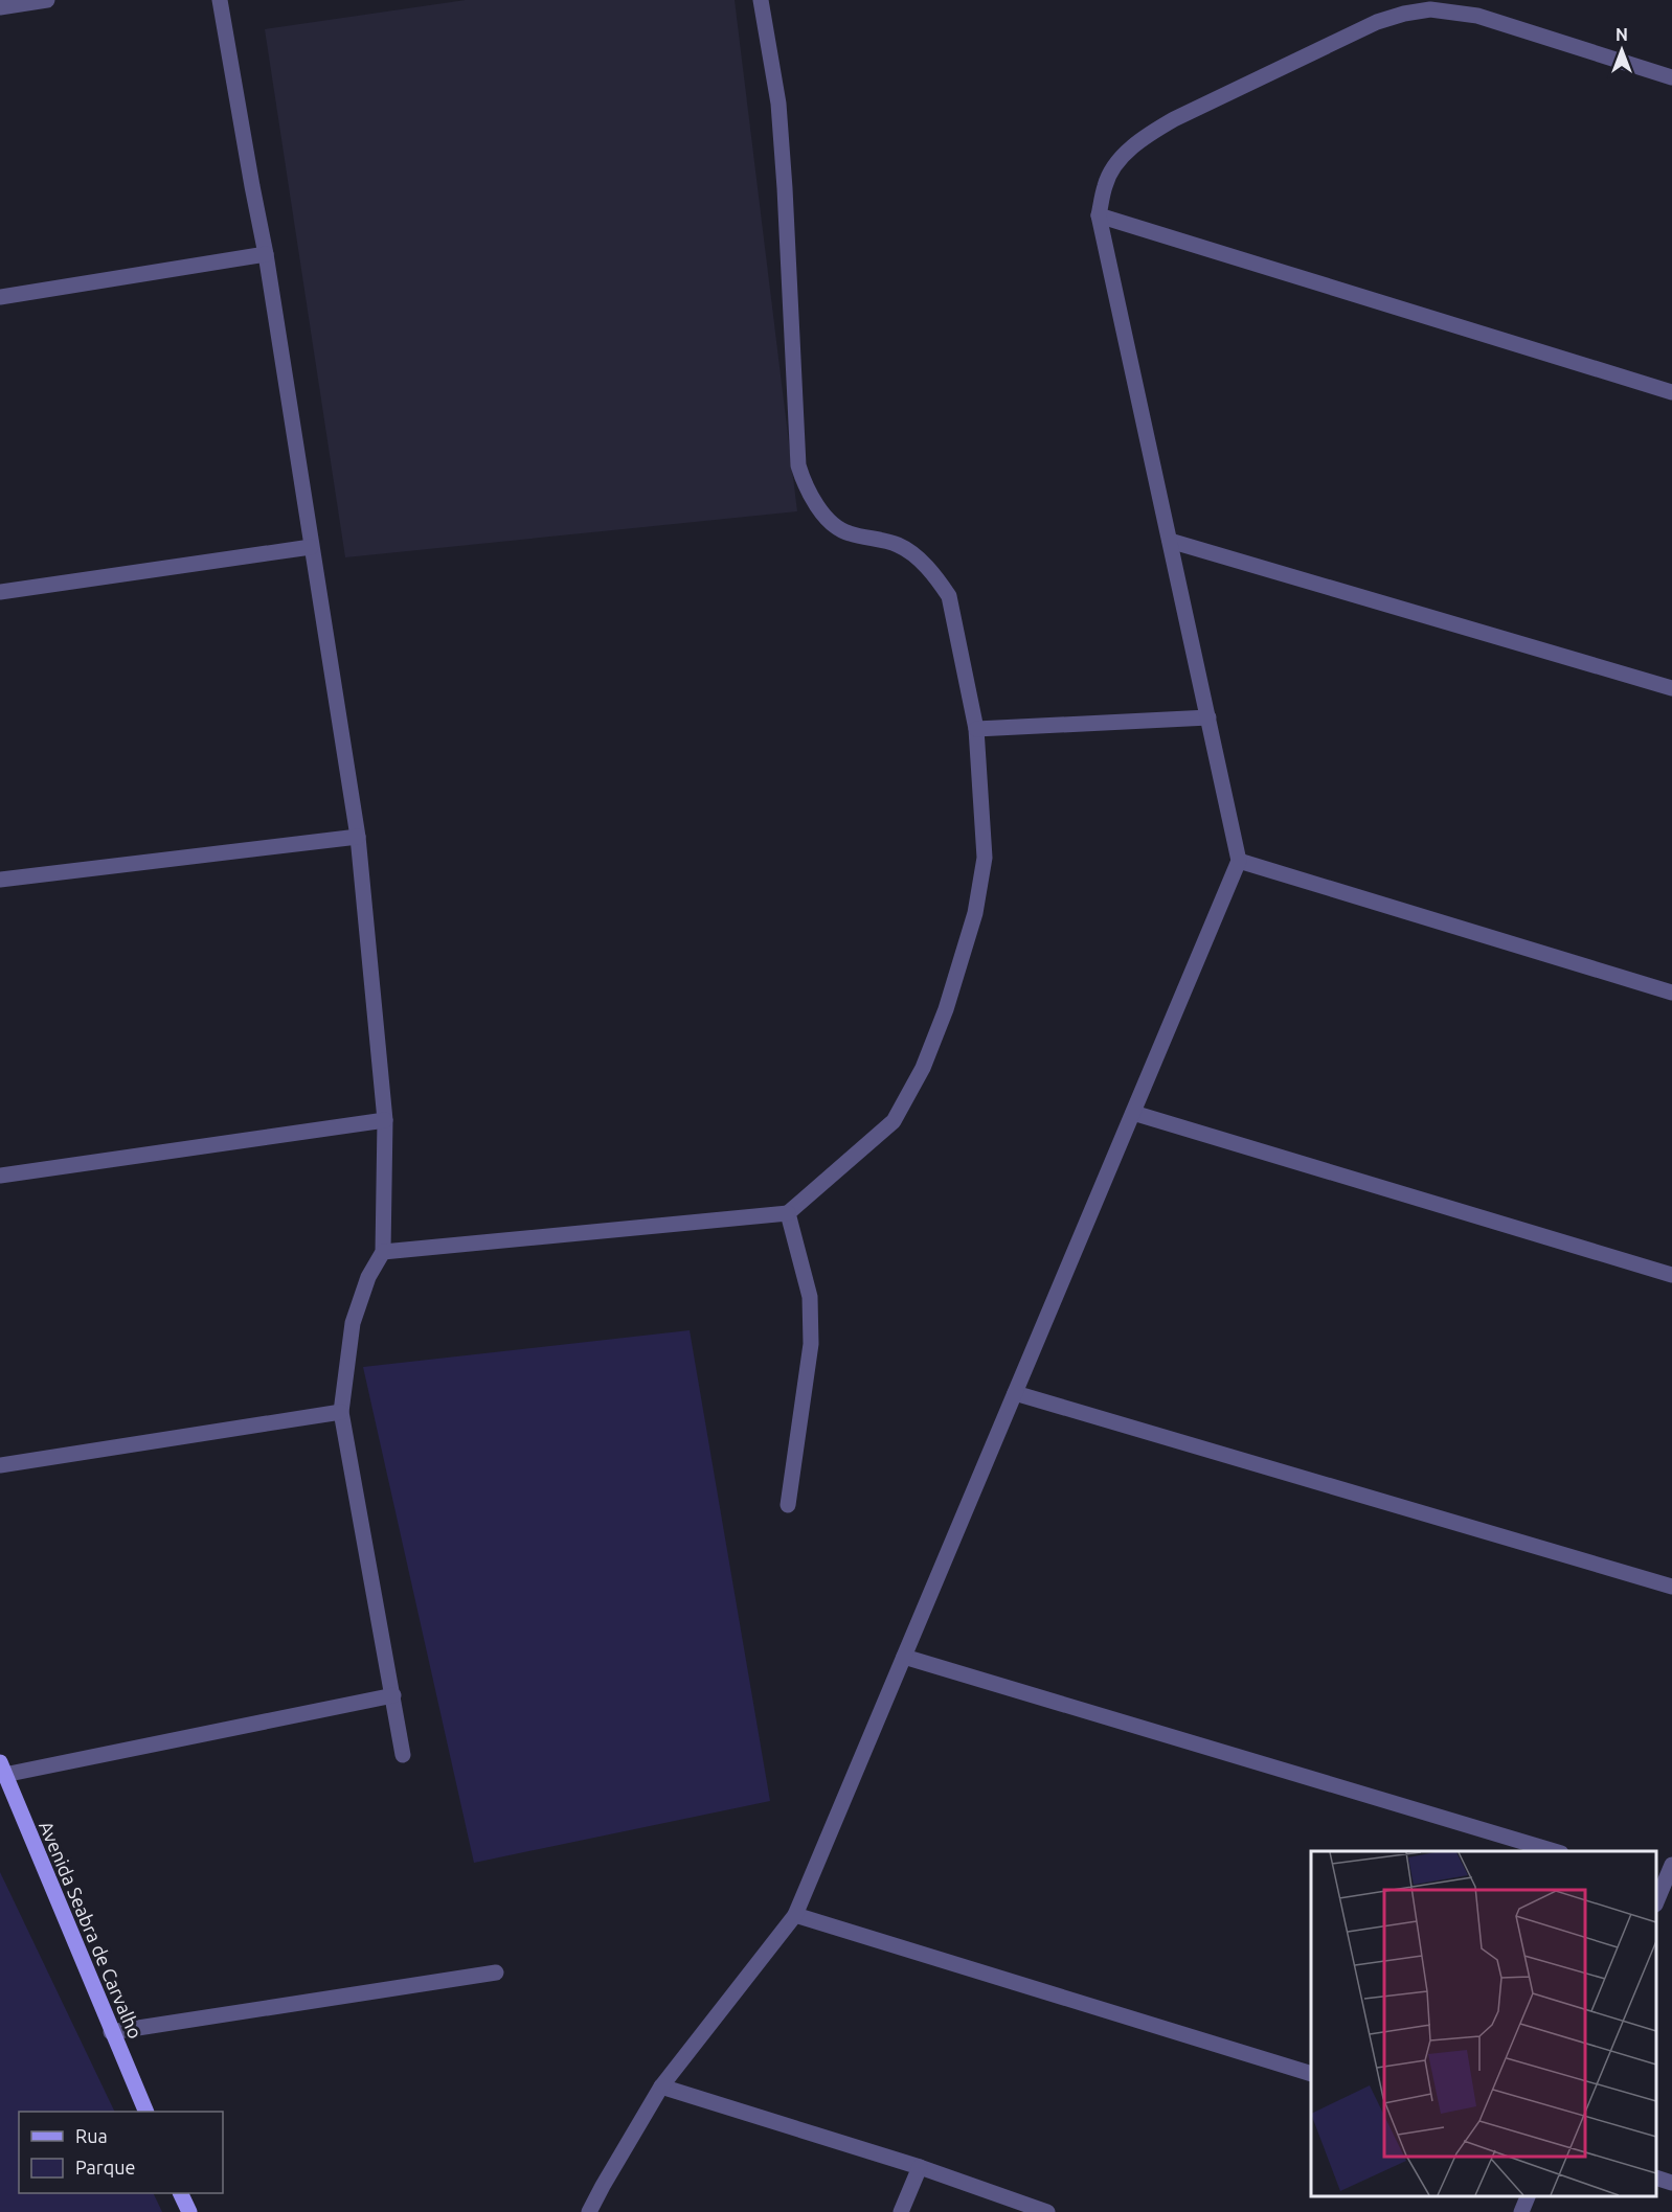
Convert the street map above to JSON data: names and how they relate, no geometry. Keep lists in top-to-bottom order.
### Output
{
  "streets": {
    "main road": ["Avenida Seabra de Carvalho"]
  },
  "legend": ["Rua", "Parque"],
  "north": "top"
}
